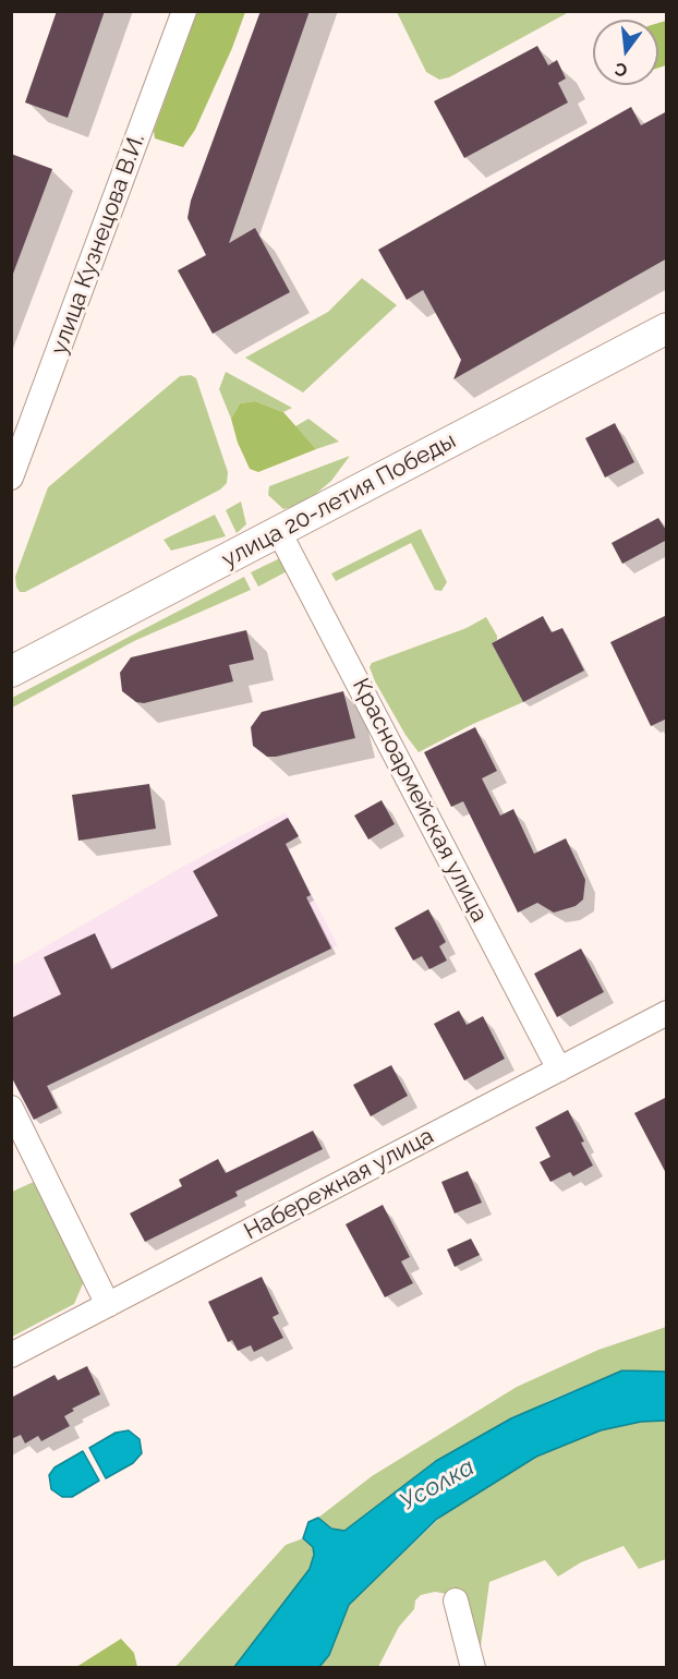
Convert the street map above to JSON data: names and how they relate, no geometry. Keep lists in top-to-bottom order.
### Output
{
  "streets": {
    "street": [
      "улица Кузнецова В.И.",
      "улица 20-летия Победы",
      "Красноармейская улица",
      "Набережная улица"
    ]
  },
  "crossings": [
    ["улица 20-летия Победы", "Красноармейская улица"],
    ["Красноармейская улица", "Набережная улица"]
  ],
  "water": ["Усолка"],
  "north": "bottom"
}
